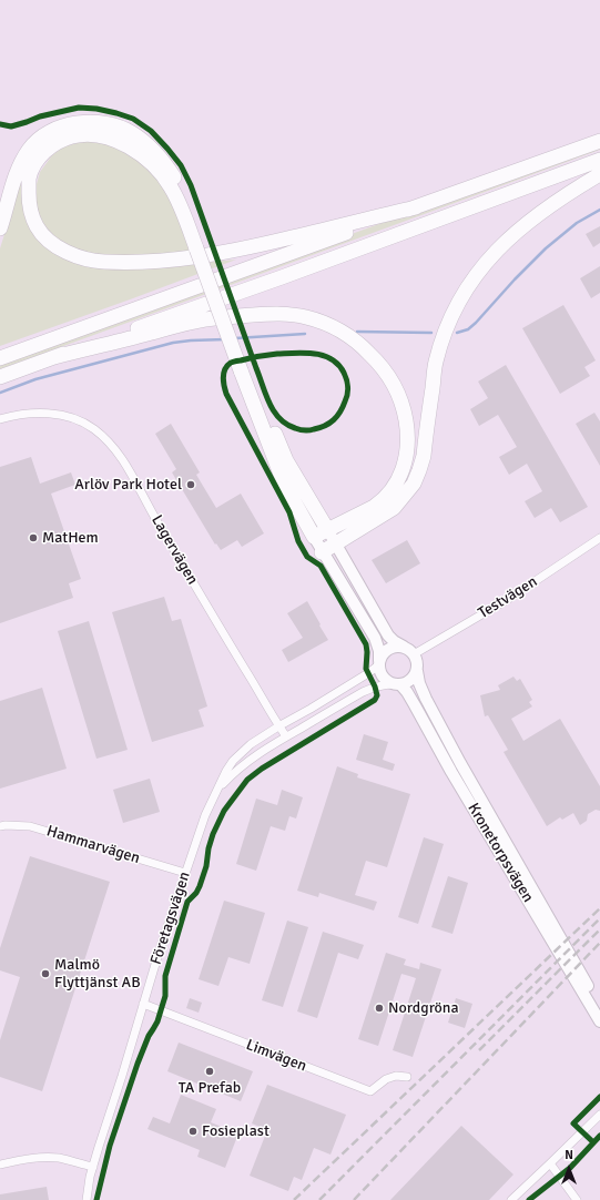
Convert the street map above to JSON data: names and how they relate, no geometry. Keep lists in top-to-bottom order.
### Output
{
  "streets": {
    "main road": ["Kronetorpsvägen"],
    "street": [
      "Lagervägen",
      "Testvägen",
      "Hammarvägen",
      "Företagsvägen",
      "Limvägen"
    ]
  },
  "crossings": [
    ["Lagervägen", "Företagsvägen"],
    ["Testvägen", "Kronetorpsvägen"],
    ["Testvägen", "Företagsvägen"],
    ["Hammarvägen", "Företagsvägen"],
    ["Kronetorpsvägen", "Företagsvägen"],
    ["Företagsvägen", "Limvägen"]
  ],
  "places": [
    "Arlöv Park Hotel",
    "MatHem",
    "Malmö Flyttjänst AB",
    "Nordgröna",
    "TA Prefab",
    "Fosieplast"
  ],
  "north": "top"
}
